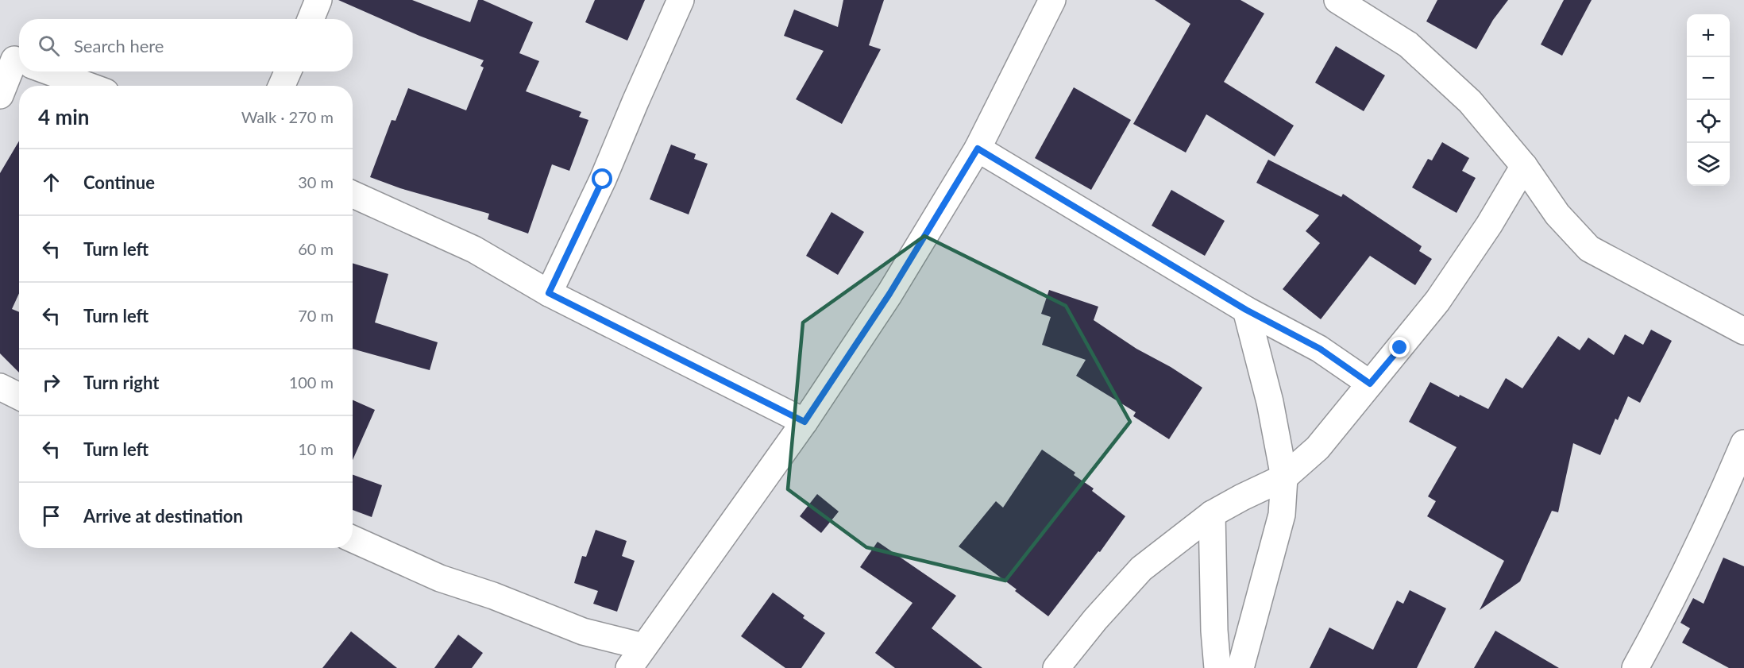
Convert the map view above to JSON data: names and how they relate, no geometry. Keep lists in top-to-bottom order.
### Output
{
  "page": {
    "map_buttons": ["+", "−"],
    "search": "Search here",
    "heading": ["4 min", "Walk · 270 m"],
    "list": [
      ["Continue", "30 m"],
      ["Turn left", "60 m"],
      ["Turn left", "70 m"],
      ["Turn right", "100 m"],
      ["Turn left", "10 m"],
      "Arrive at destination"
    ]
  }
}
